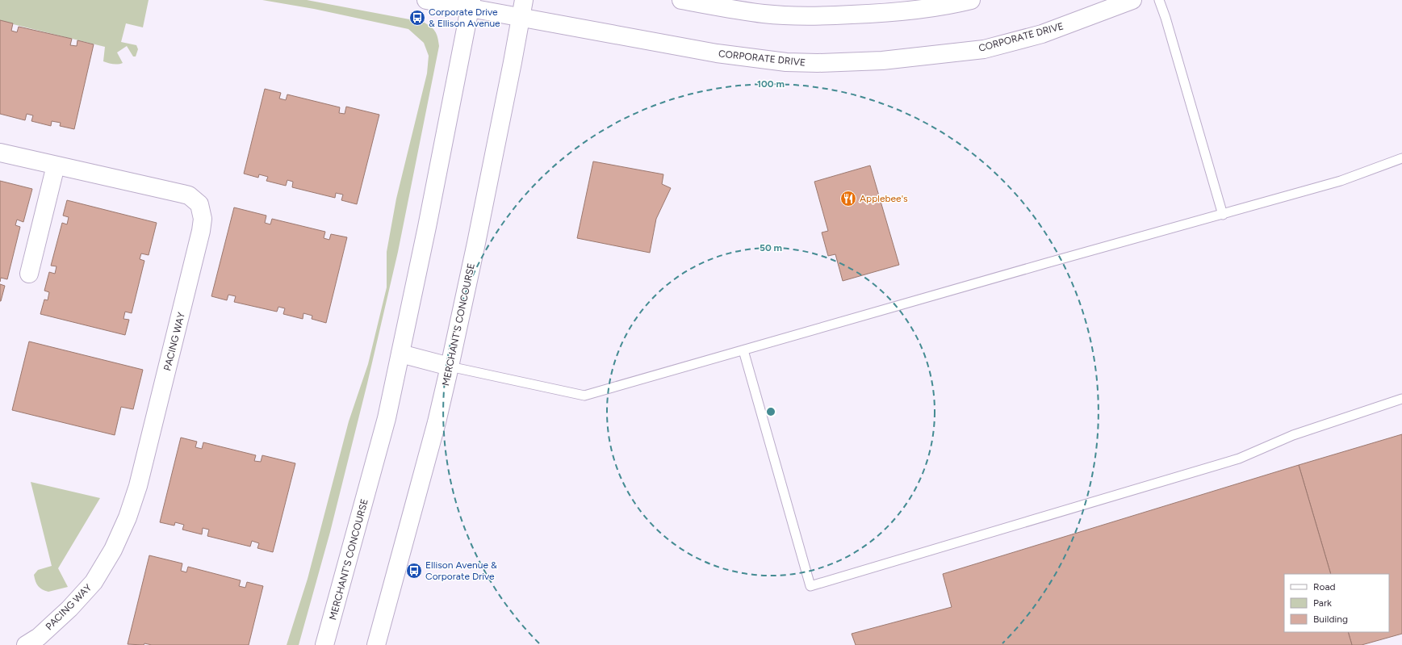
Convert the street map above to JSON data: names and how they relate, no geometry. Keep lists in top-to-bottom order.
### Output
{
  "streets": {
    "street": ["CORPORATE DRIVE", "MERCHANT'S CONCOURSE", "PACING WAY"]
  },
  "crossings": [
    ["CORPORATE DRIVE", "MERCHANT'S CONCOURSE"]
  ],
  "places": {
    "bus stop": ["Corporate Drive & Ellison Avenue", "Ellison Avenue & Corporate Drive"],
    "restaurant": ["Applebee's"]
  },
  "legend": ["Road", "Park", "Building"],
  "rings": ["100 m", "50 m"]
}
